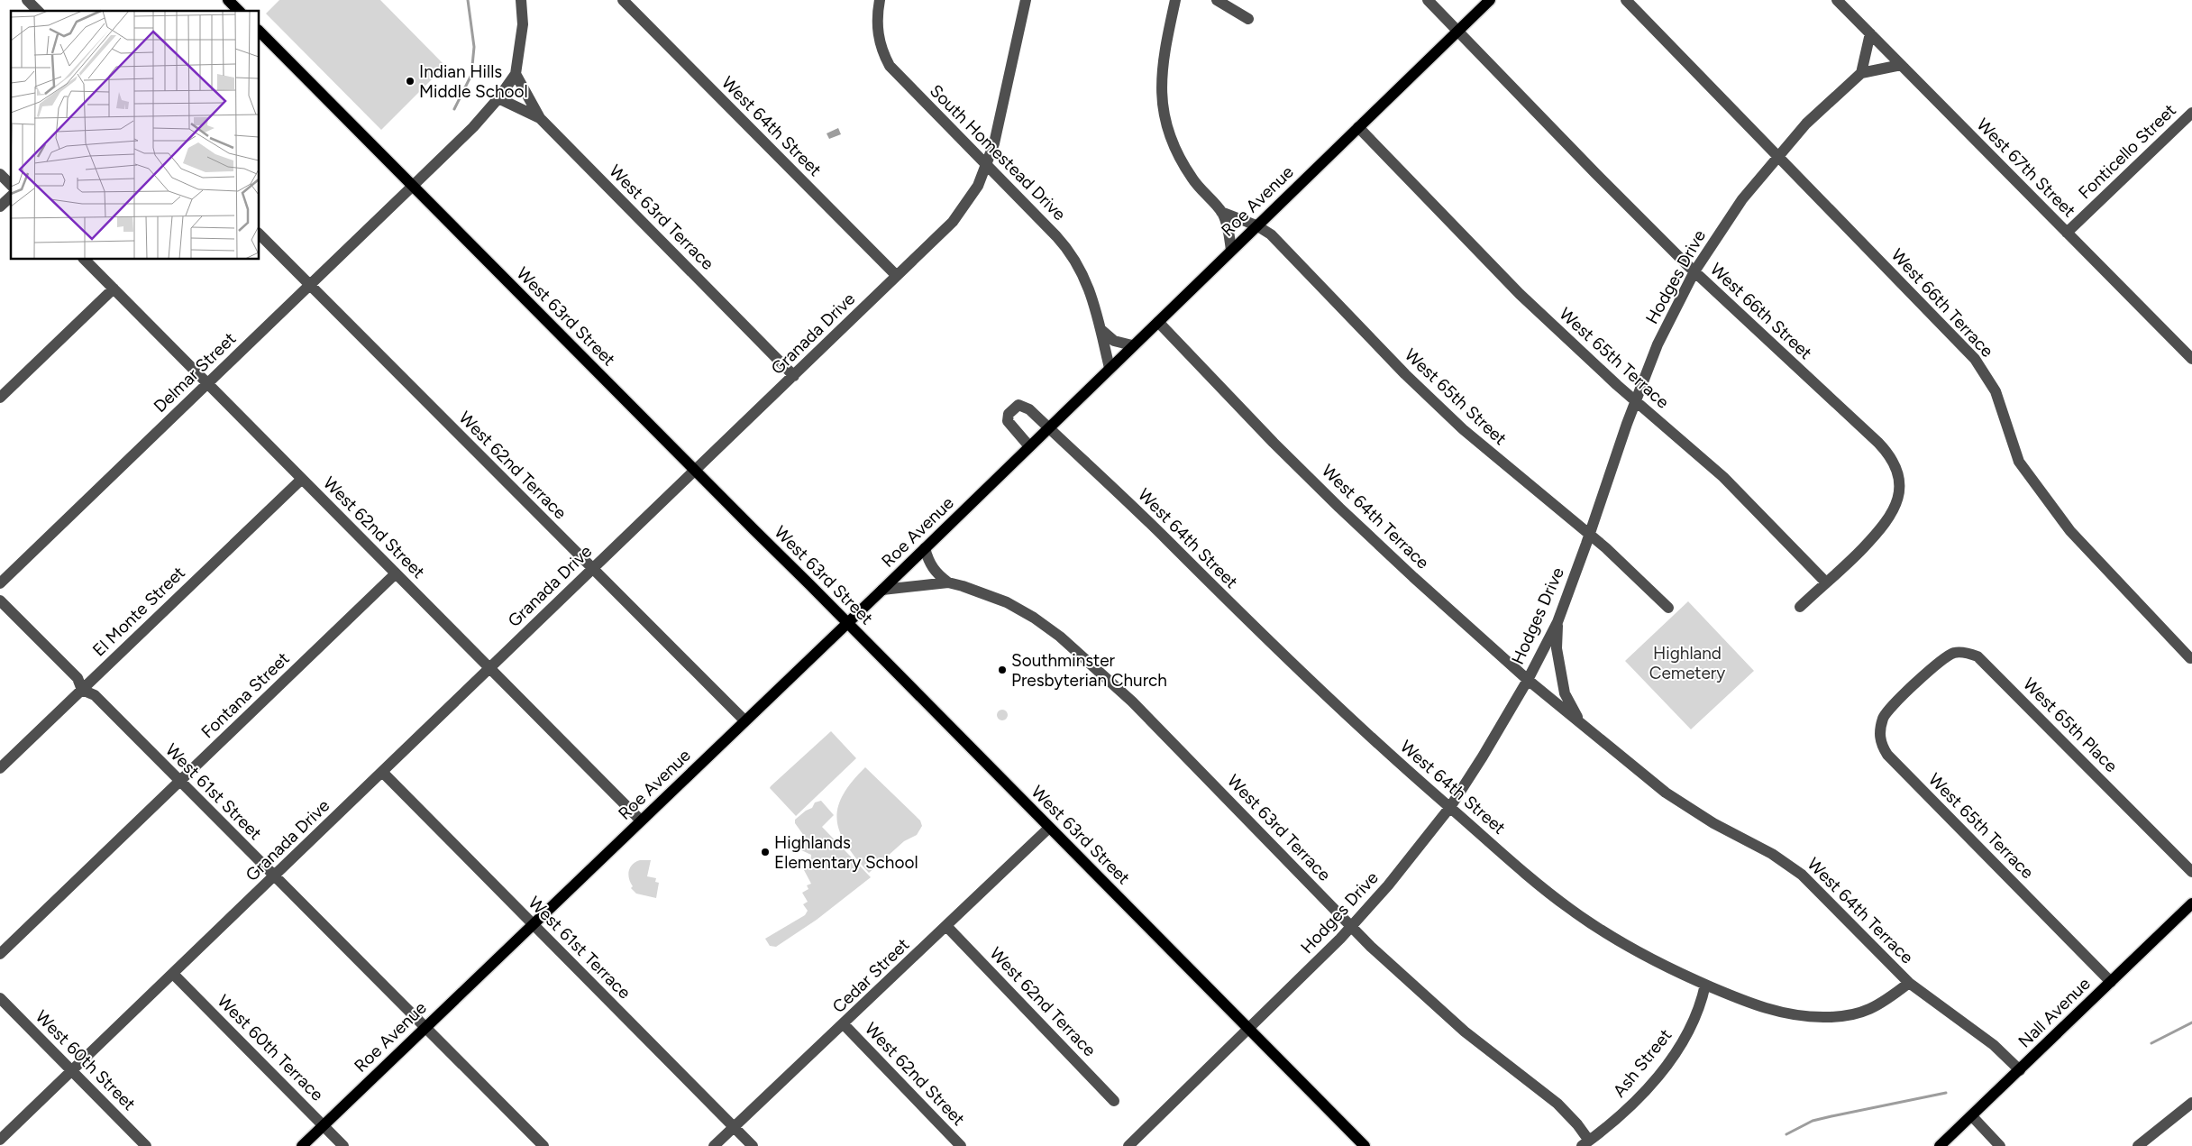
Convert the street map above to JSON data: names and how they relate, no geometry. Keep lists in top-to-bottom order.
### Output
{
  "streets": {
    "main road": ["Roe Avenue", "West 63rd Street", "Nall Avenue"],
    "street": [
      "West 64th Street",
      "Fonticello Street",
      "South Homestead Drive",
      "West 67th Street",
      "West 63rd Terrace",
      "Hodges Drive",
      "West 66th Terrace",
      "West 66th Street",
      "Granada Drive",
      "West 65th Terrace",
      "Delmar Street",
      "West 65th Street",
      "West 62nd Terrace",
      "West 64th Terrace",
      "West 62nd Street",
      "El Monte Street",
      "Fontana Street",
      "West 65th Place",
      "West 61st Street",
      "West 61st Terrace",
      "Cedar Street",
      "West 60th Terrace",
      "West 60th Street",
      "Ash Street"
    ]
  },
  "crossings": [
    ["West 64th Street", "Roe Avenue"],
    ["West 64th Street", "Hodges Drive"],
    ["West 64th Street", "Granada Drive"],
    ["West 64th Street", "West 64th Terrace"],
    ["West 64th Street", "Ash Street"],
    ["Fonticello Street", "West 67th Street"],
    ["South Homestead Drive", "Roe Avenue"],
    ["South Homestead Drive", "Granada Drive"],
    ["Roe Avenue", "West 63rd Terrace"],
    ["Roe Avenue", "West 66th Street"],
    ["Roe Avenue", "West 63rd Street"],
    ["Roe Avenue", "West 65th Terrace"],
    ["Roe Avenue", "West 65th Street"],
    ["Roe Avenue", "West 62nd Terrace"],
    ["Roe Avenue", "West 64th Terrace"],
    ["Roe Avenue", "West 62nd Street"],
    ["Roe Avenue", "West 61st Street"],
    ["Roe Avenue", "West 61st Terrace"],
    ["Roe Avenue", "West 60th Terrace"],
    ["West 63rd Terrace", "Hodges Drive"],
    ["West 63rd Terrace", "Granada Drive"],
    ["West 63rd Terrace", "Delmar Street"],
    ["West 63rd Terrace", "Ash Street"],
    ["Hodges Drive", "West 66th Terrace"],
    ["Hodges Drive", "West 66th Street"],
    ["Hodges Drive", "West 63rd Street"],
    ["Hodges Drive", "West 65th Terrace"],
    ["Hodges Drive", "West 65th Street"],
    ["Hodges Drive", "West 64th Terrace"],
    ["West 66th Street", "West 65th Terrace"],
    ["West 63rd Street", "Granada Drive"],
    ["West 63rd Street", "Delmar Street"],
    ["West 63rd Street", "Cedar Street"],
    ["Granada Drive", "West 62nd Terrace"],
    ["Granada Drive", "West 62nd Street"],
    ["Granada Drive", "West 61st Street"],
    ["Granada Drive", "West 61st Terrace"],
    ["Granada Drive", "West 60th Terrace"],
    ["Granada Drive", "West 60th Street"],
    ["West 65th Terrace", "West 65th Place"],
    ["West 65th Terrace", "Nall Avenue"],
    ["Delmar Street", "West 62nd Terrace"],
    ["Delmar Street", "West 62nd Street"],
    ["West 62nd Terrace", "Cedar Street"],
    ["West 64th Terrace", "Nall Avenue"],
    ["West 62nd Street", "El Monte Street"],
    ["West 62nd Street", "Fontana Street"],
    ["West 62nd Street", "Cedar Street"],
    ["El Monte Street", "West 61st Street"],
    ["Fontana Street", "West 61st Street"],
    ["West 61st Terrace", "Cedar Street"]
  ],
  "parks": ["Highland Cemetery"],
  "places": ["Indian Hills Middle School", "Southminster Presbyterian Church", "Highlands Elementary School"]
}
